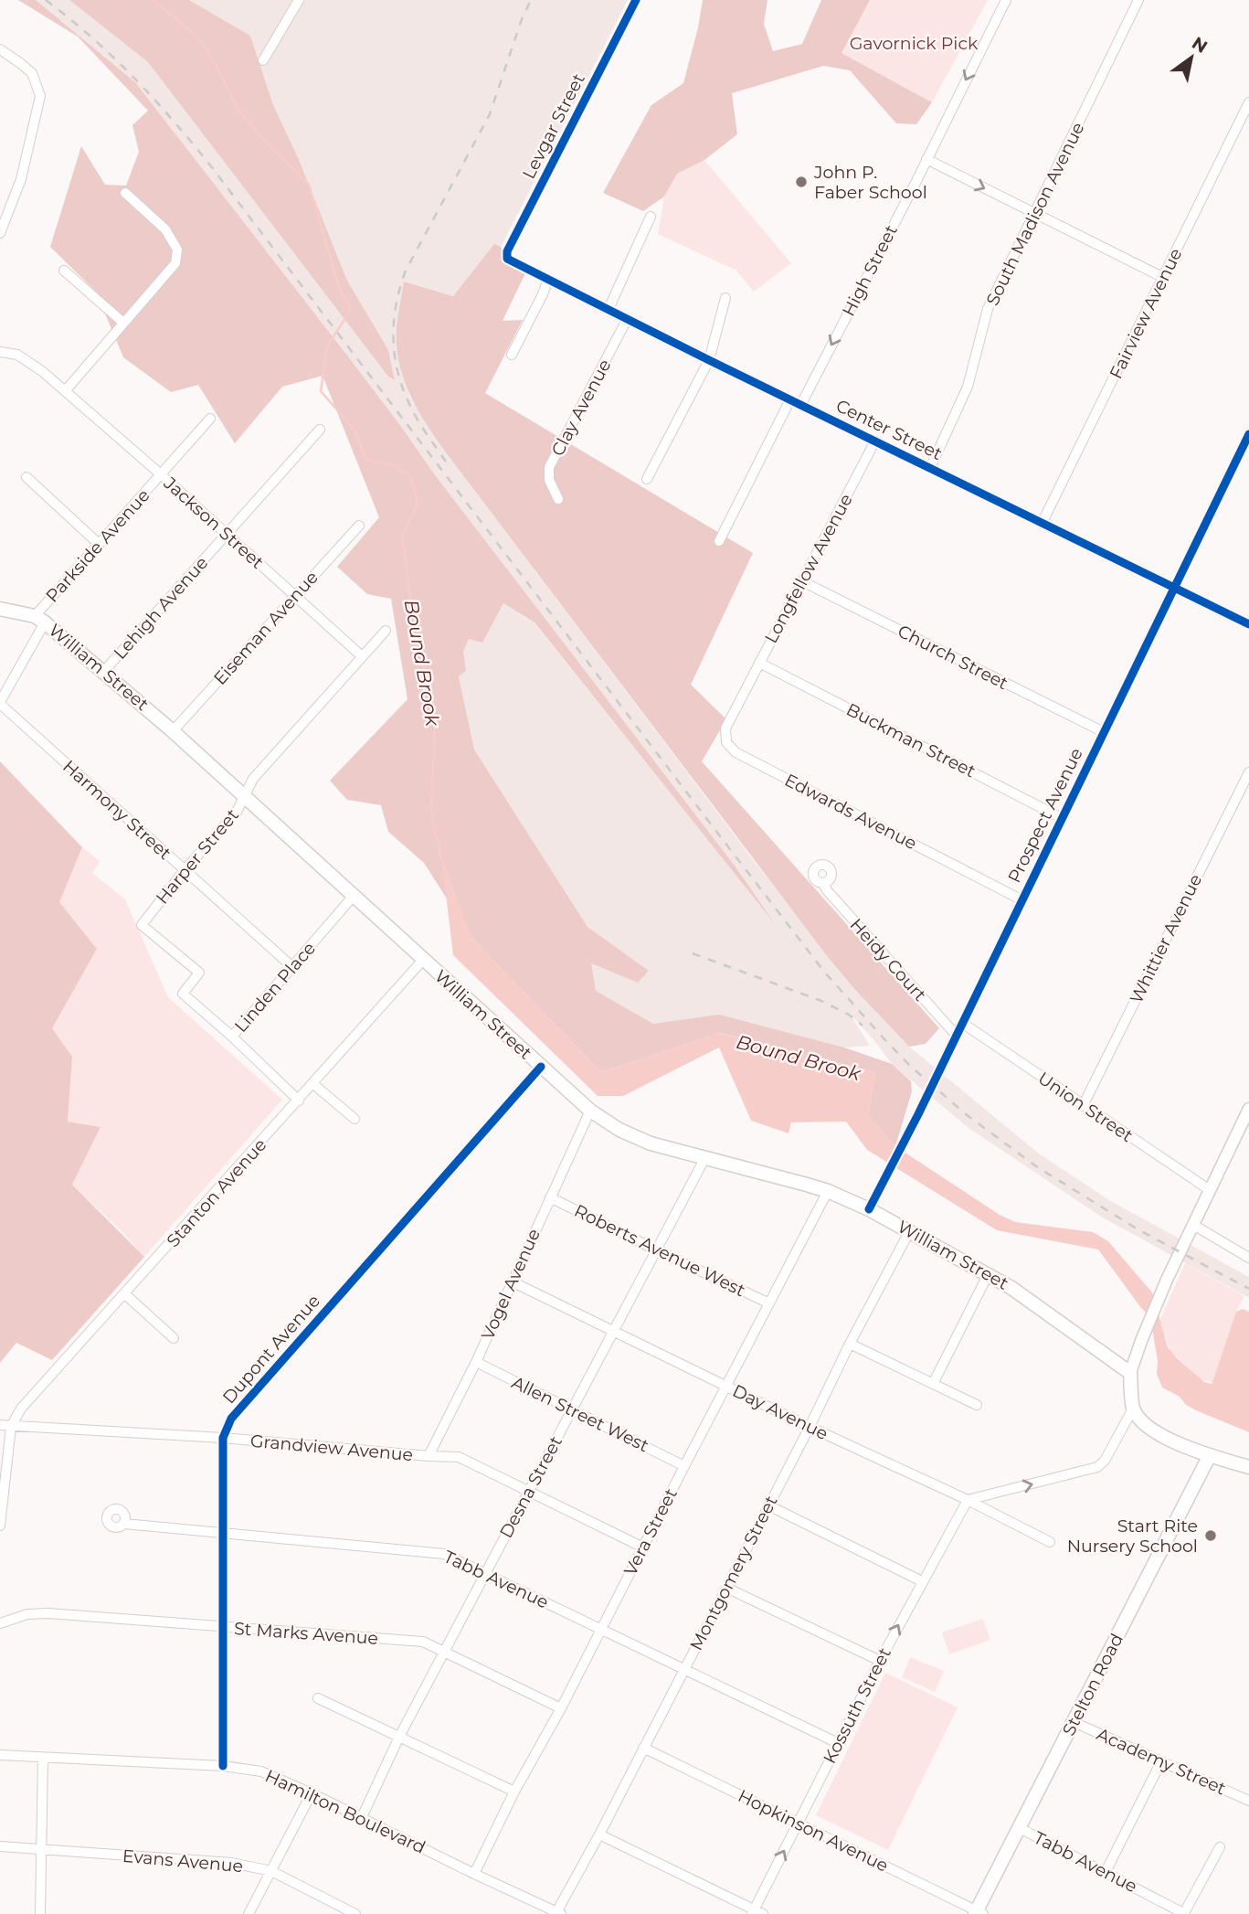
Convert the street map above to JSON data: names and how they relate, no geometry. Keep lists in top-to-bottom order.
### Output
{
  "streets": {
    "main road": ["William Street", "Stelton Road"],
    "street": [
      "Levgar Street",
      "South Madison Avenue",
      "High Street",
      "Fairview Avenue",
      "Clay Avenue",
      "Center Street",
      "Jackson Street",
      "Parkside Avenue",
      "Longfellow Avenue",
      "Lehigh Avenue",
      "Eiseman Avenue",
      "Church Street",
      "Buckman Street",
      "Harmony Street",
      "Edwards Avenue",
      "Prospect Avenue",
      "Harper Street",
      "Whittier Avenue",
      "Heidy Court",
      "Linden Place",
      "Union Street",
      "Stanton Avenue",
      "Roberts Avenue West",
      "Vogel Avenue",
      "Dupont Avenue",
      "Day Avenue",
      "Allen Street West",
      "Grandview Avenue",
      "Desna Street",
      "Vera Street",
      "Montgomery Street",
      "Tabb Avenue",
      "St Marks Avenue",
      "Kossuth Street",
      "Academy Street",
      "Hamilton Boulevard",
      "Hopkinson Avenue",
      "Evans Avenue"
    ]
  },
  "crossings": [
    ["Levgar Street", "Center Street"],
    ["South Madison Avenue", "Center Street"],
    ["High Street", "Center Street"],
    ["Fairview Avenue", "Center Street"],
    ["Clay Avenue", "Center Street"],
    ["Center Street", "Longfellow Avenue"],
    ["Center Street", "Prospect Avenue"],
    ["Jackson Street", "Parkside Avenue"],
    ["Jackson Street", "Lehigh Avenue"],
    ["Jackson Street", "Eiseman Avenue"],
    ["Jackson Street", "Harper Street"],
    ["Parkside Avenue", "William Street"],
    ["Parkside Avenue", "Harmony Street"],
    ["Longfellow Avenue", "Church Street"],
    ["Longfellow Avenue", "Buckman Street"],
    ["Longfellow Avenue", "Edwards Avenue"],
    ["Lehigh Avenue", "William Street"],
    ["Eiseman Avenue", "William Street"],
    ["Church Street", "Prospect Avenue"],
    ["William Street", "Prospect Avenue"],
    ["William Street", "Harper Street"],
    ["William Street", "Linden Place"],
    ["William Street", "Stanton Avenue"],
    ["William Street", "Vogel Avenue"],
    ["William Street", "Dupont Avenue"],
    ["William Street", "Desna Street"],
    ["William Street", "Vera Street"],
    ["William Street", "Montgomery Street"],
    ["Buckman Street", "Prospect Avenue"],
    ["Harmony Street", "Harper Street"],
    ["Harmony Street", "Linden Place"],
    ["Edwards Avenue", "Prospect Avenue"],
    ["Prospect Avenue", "Heidy Court"],
    ["Prospect Avenue", "Union Street"],
    ["Harper Street", "Linden Place"],
    ["Whittier Avenue", "Union Street"],
    ["Linden Place", "Stanton Avenue"],
    ["Stanton Avenue", "Grandview Avenue"],
    ["Roberts Avenue West", "Vogel Avenue"],
    ["Roberts Avenue West", "Desna Street"],
    ["Roberts Avenue West", "Vera Street"],
    ["Vogel Avenue", "Day Avenue"],
    ["Vogel Avenue", "Allen Street West"],
    ["Vogel Avenue", "Grandview Avenue"],
    ["Dupont Avenue", "Grandview Avenue"],
    ["Dupont Avenue", "Tabb Avenue"],
    ["Dupont Avenue", "St Marks Avenue"],
    ["Dupont Avenue", "Hamilton Boulevard"],
    ["Day Avenue", "Desna Street"],
    ["Day Avenue", "Vera Street"],
    ["Day Avenue", "Montgomery Street"],
    ["Day Avenue", "Kossuth Street"],
    ["Allen Street West", "Desna Street"],
    ["Allen Street West", "Vera Street"],
    ["Grandview Avenue", "Desna Street"],
    ["Grandview Avenue", "Vera Street"],
    ["Desna Street", "Tabb Avenue"],
    ["Desna Street", "St Marks Avenue"],
    ["Desna Street", "Hamilton Boulevard"],
    ["Vera Street", "Tabb Avenue"],
    ["Vera Street", "St Marks Avenue"],
    ["Vera Street", "Hamilton Boulevard"],
    ["Montgomery Street", "Tabb Avenue"],
    ["Montgomery Street", "Hamilton Boulevard"],
    ["Montgomery Street", "Hopkinson Avenue"],
    ["Tabb Avenue", "Stelton Road"],
    ["Tabb Avenue", "Kossuth Street"],
    ["Stelton Road", "Academy Street"],
    ["Stelton Road", "Hopkinson Avenue"],
    ["Kossuth Street", "Hopkinson Avenue"]
  ],
  "one_way": ["High Street", "Kossuth Street"],
  "water": ["Bound Brook"],
  "parks": ["Gavornick Pick"],
  "places": ["John P. Faber School", "Start Rite Nursery School"],
  "north": "top right"
}
